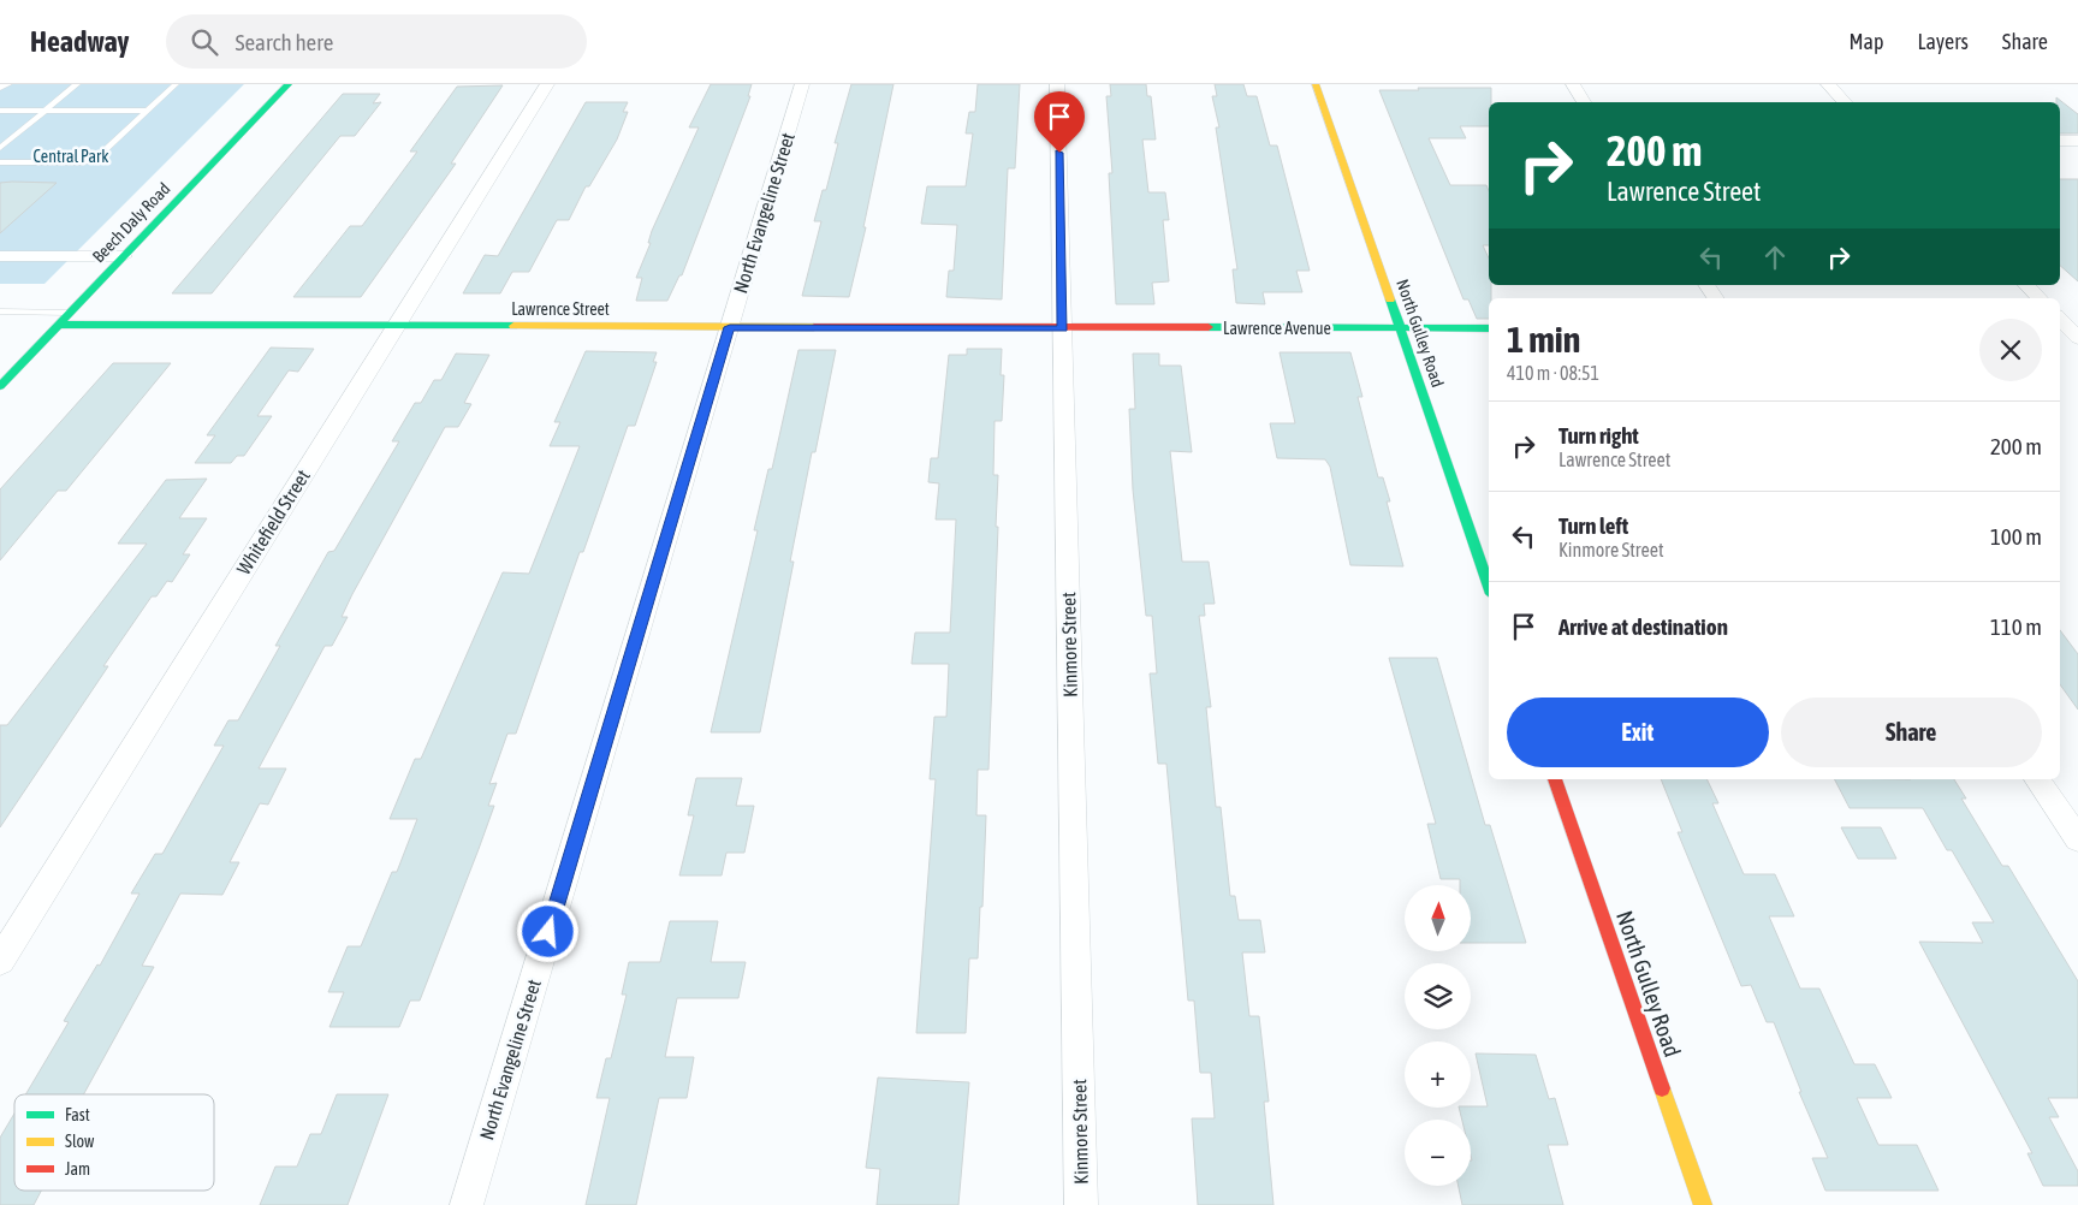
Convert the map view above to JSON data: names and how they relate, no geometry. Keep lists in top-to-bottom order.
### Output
{
  "streets": {
    "street": [
      "North Evangeline Street",
      "Beech Daly Road",
      "Lawrence Street",
      "Lawrence Avenue",
      "North Gulley Road",
      "Whitefield Street",
      "Kinmore Street"
    ]
  },
  "crossings": [
    ["North Evangeline Street", "Lawrence Street"],
    ["Beech Daly Road", "Lawrence Street"],
    ["Lawrence Street", "Lawrence Avenue"],
    ["Lawrence Street", "Whitefield Street"],
    ["Lawrence Street", "Kinmore Street"],
    ["Lawrence Avenue", "North Gulley Road"],
    ["Lawrence Avenue", "Kinmore Street"]
  ],
  "parks": ["Central Park"],
  "legend": ["Fast", "Slow", "Jam"],
  "north": "top",
  "page": {
    "header": "Headway",
    "search": "Search here",
    "nav": ["Map", "Layers", "Share"],
    "turn": ["200 m", "Lawrence Street"],
    "heading": ["1 min", "410 m · 08:51"],
    "list": [
      {
        "name": "Turn right",
        "note": "Lawrence Street",
        "value": "200 m"
      },
      {
        "name": "Turn left",
        "note": "Kinmore Street",
        "value": "100 m"
      },
      {
        "name": "Arrive at destination",
        "value": "110 m"
      }
    ],
    "buttons": ["Exit", "Share"],
    "map_buttons": ["+", "−"]
  }
}
